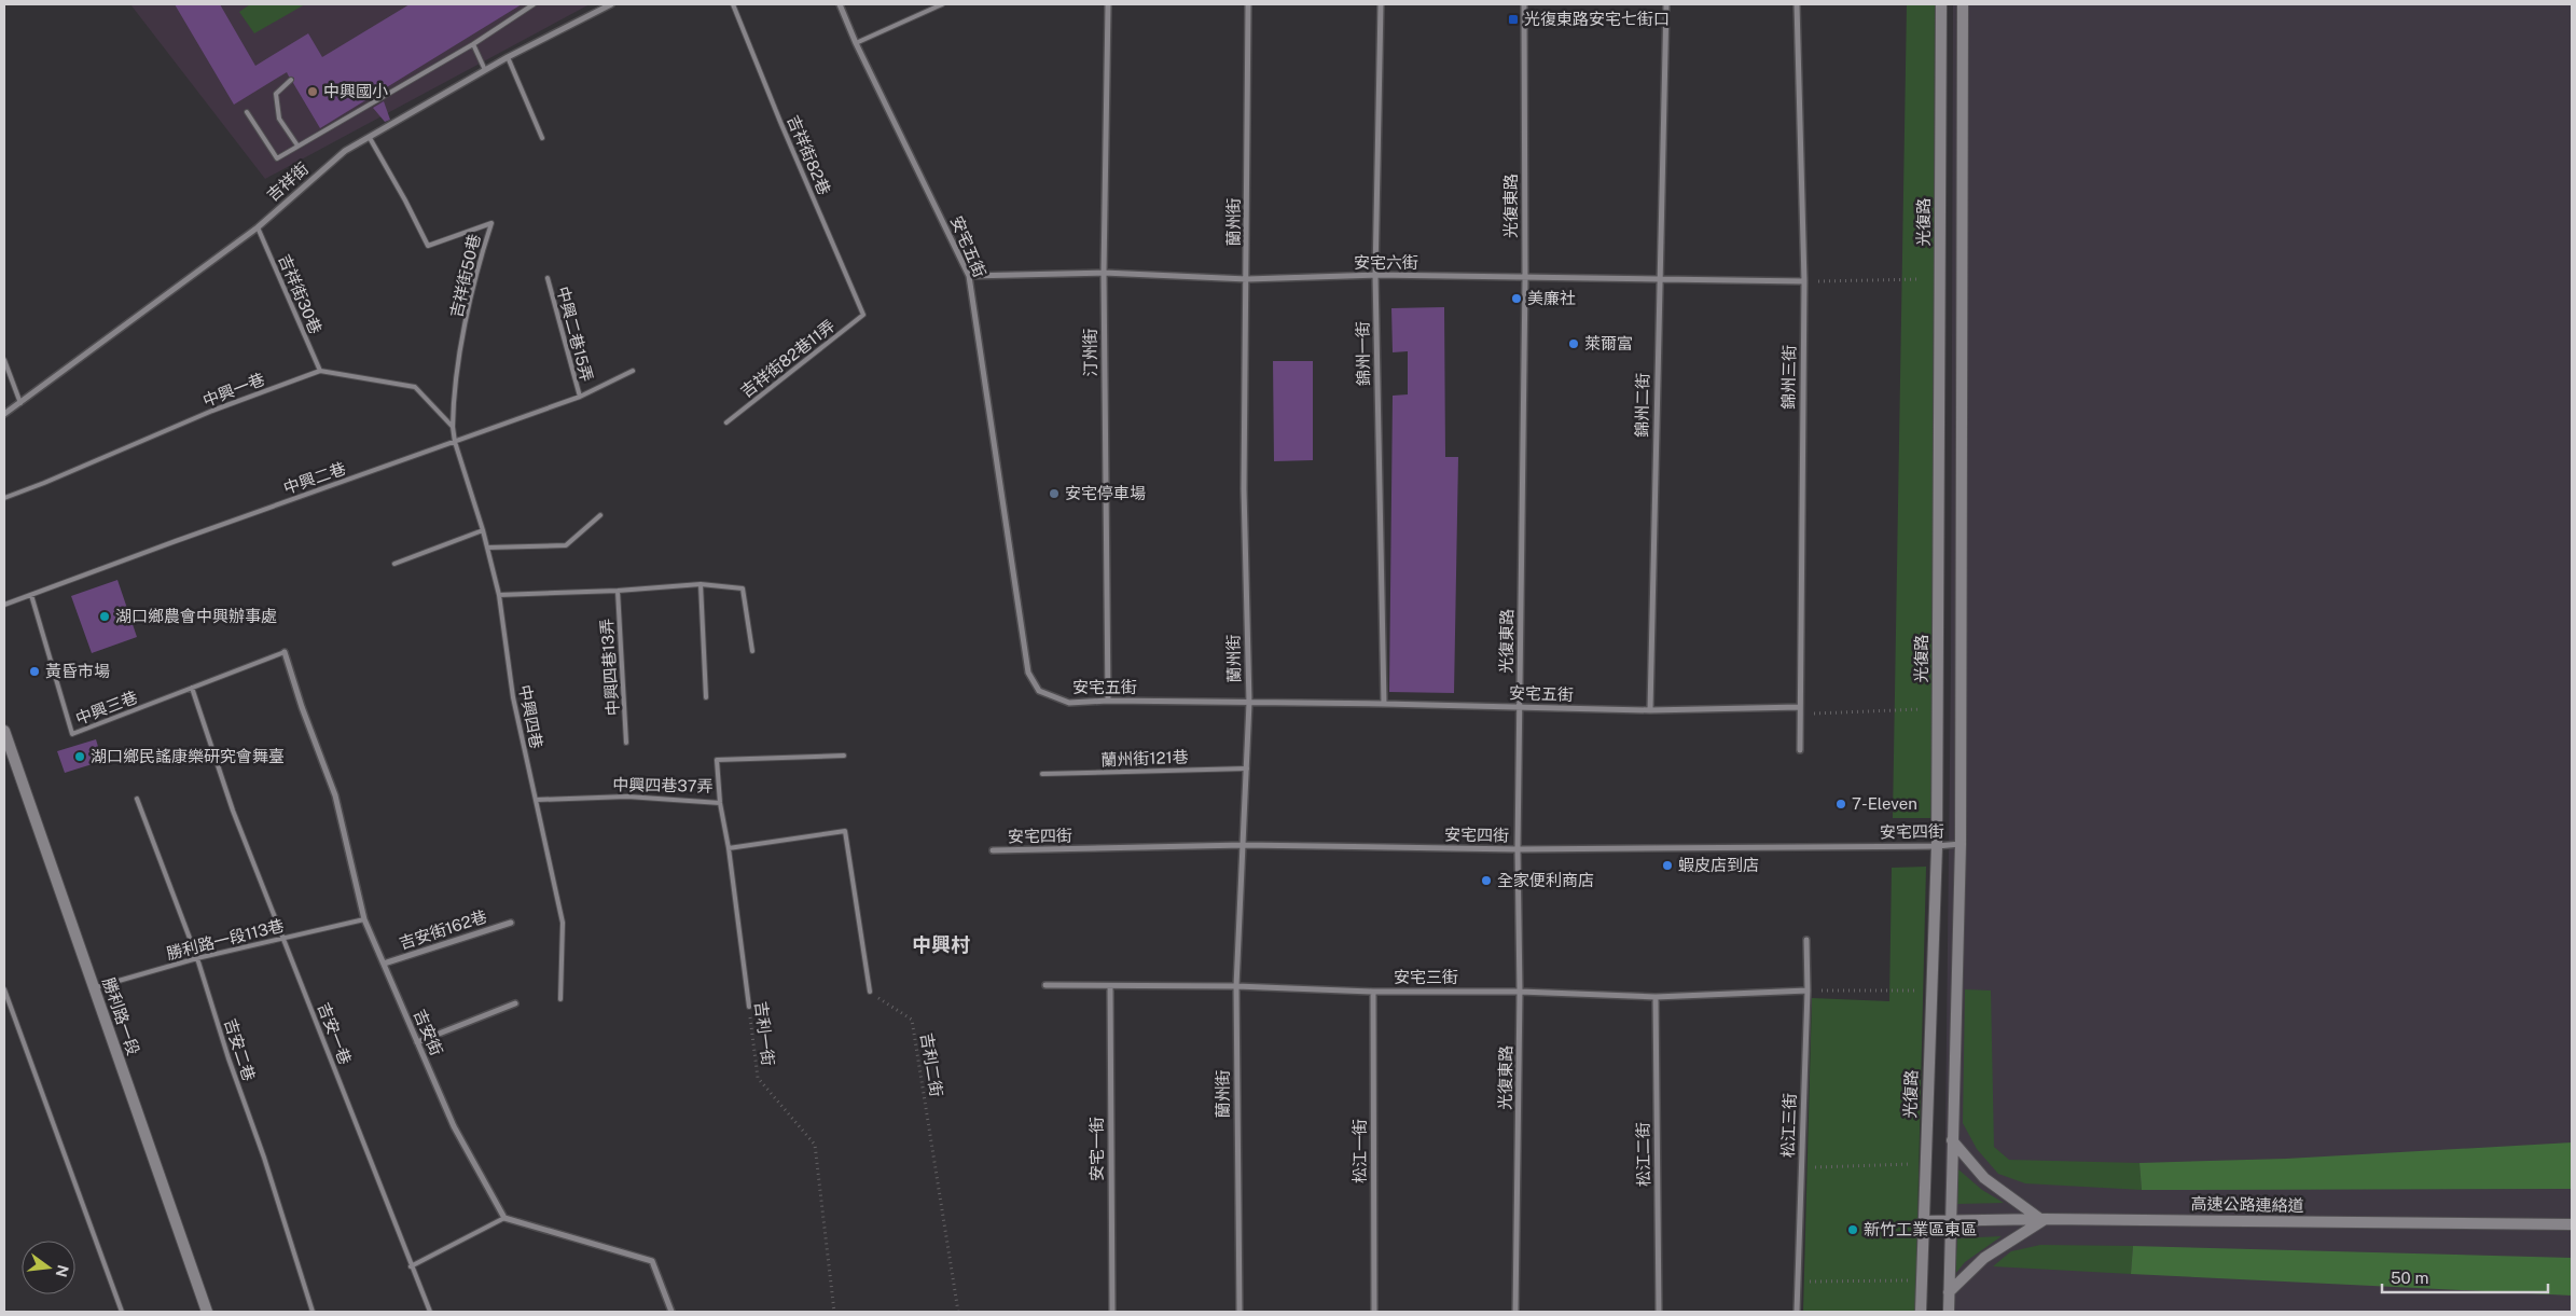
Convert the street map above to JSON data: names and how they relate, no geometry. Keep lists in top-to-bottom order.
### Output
{
  "streets": {
    "street": [
      "吉祥街",
      "光復東路",
      "蘭州街",
      "光復路",
      "安宅五街",
      "安宅六街",
      "汀州街",
      "錦州一街",
      "錦州三街",
      "錦州二街",
      "安宅四街",
      "吉安街162巷",
      "安宅三街",
      "勝利路一段",
      "吉安街",
      "松江三街",
      "安宅一街",
      "松江一街",
      "松江二街",
      "高速公路連絡道"
    ],
    "lane": [
      "吉祥街82巷",
      "吉祥街50巷",
      "吉祥街30巷",
      "中興二巷15弄",
      "吉祥街82巷11弄",
      "中興一巷",
      "中興二巷",
      "中興四巷13弄",
      "中興三巷",
      "中興四巷",
      "蘭州街121巷",
      "中興四巷37弄",
      "勝利路一段113巷",
      "吉安一巷",
      "吉利一街",
      "吉安二巷"
    ],
    "path": ["吉利二街"]
  },
  "crossings": [
    ["吉祥街82巷", "吉祥街82巷11弄"],
    ["吉祥街", "吉祥街50巷"],
    ["吉祥街", "吉祥街30巷"],
    ["光復東路", "安宅五街"],
    ["光復東路", "安宅六街"],
    ["光復東路", "安宅四街"],
    ["光復東路", "安宅三街"],
    ["蘭州街", "安宅五街"],
    ["蘭州街", "安宅六街"],
    ["蘭州街", "蘭州街121巷"],
    ["蘭州街", "安宅四街"],
    ["蘭州街", "安宅三街"],
    ["光復路", "安宅四街"],
    ["光復路", "高速公路連絡道"],
    ["安宅五街", "安宅六街"],
    ["安宅五街", "汀州街"],
    ["安宅五街", "錦州一街"],
    ["安宅五街", "錦州三街"],
    ["安宅五街", "錦州二街"],
    ["安宅六街", "汀州街"],
    ["安宅六街", "錦州一街"],
    ["安宅六街", "錦州三街"],
    ["安宅六街", "錦州二街"],
    ["吉祥街50巷", "中興一巷"],
    ["吉祥街30巷", "中興一巷"],
    ["中興二巷15弄", "中興二巷"],
    ["中興二巷", "中興三巷"],
    ["中興二巷", "中興四巷"],
    ["中興三巷", "吉安街"],
    ["中興三巷", "吉安一巷"],
    ["中興四巷", "中興四巷37弄"],
    ["中興四巷37弄", "吉利一街"],
    ["吉安街162巷", "吉安街"],
    ["勝利路一段113巷", "勝利路一段"],
    ["勝利路一段113巷", "吉安街"],
    ["勝利路一段113巷", "吉安一巷"],
    ["勝利路一段113巷", "吉安二巷"],
    ["安宅三街", "松江三街"],
    ["安宅三街", "安宅一街"],
    ["安宅三街", "松江一街"],
    ["安宅三街", "松江二街"]
  ],
  "districts": ["中興村"],
  "places": {
    "transit": ["光復東路安宅七街口"],
    "other": [
      "中興國小",
      "美廉社",
      "萊爾富",
      "安宅停車場",
      "湖口鄉農會中興辦事處",
      "黃昏市場",
      "湖口鄉民謠康樂研究會舞臺",
      "7-Eleven",
      "蝦皮店到店",
      "全家便利商店",
      "新竹工業區東區"
    ]
  },
  "scale_bar": "50 m",
  "north": "right"
}
